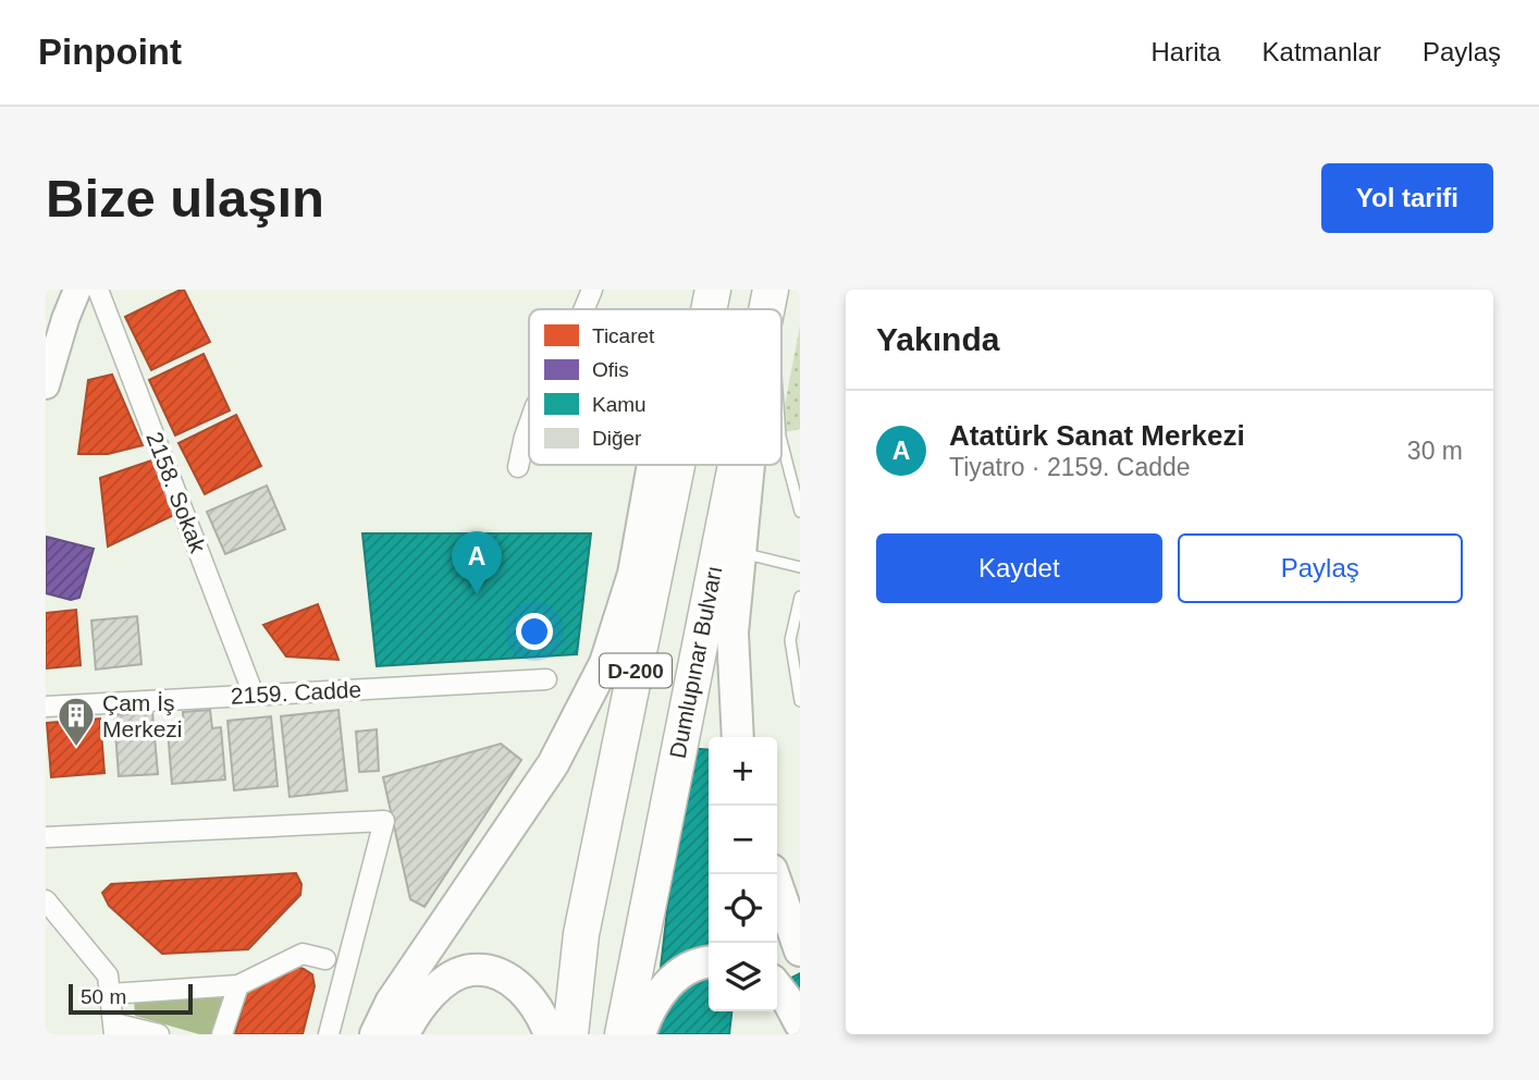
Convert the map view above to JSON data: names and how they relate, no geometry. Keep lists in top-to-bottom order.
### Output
{
  "streets": {
    "highway": ["Dumlupınar Bulvarı", "D-200"],
    "street": ["2158. Sokak", "2159. Cadde"]
  },
  "crossings": [
    ["2158. Sokak", "2159. Cadde"]
  ],
  "places": {
    "building": ["Çam İş Merkezi"]
  },
  "legend": [
    "Ticaret",
    "Ofis",
    "Kamu",
    "Diğer"
  ],
  "scale_bar": "50 m",
  "page": {
    "header": "Pinpoint",
    "nav": ["Harita", "Katmanlar", "Paylaş"],
    "buttons": [
      "Yol tarifi",
      ["Kaydet", "Paylaş"]
    ],
    "title": "Bize ulaşın",
    "heading": "Yakında",
    "list": [
      {
        "mark": "A",
        "name": "Atatürk Sanat Merkezi",
        "note": "Tiyatro · 2159. Cadde",
        "value": "30 m"
      }
    ],
    "pins": "A",
    "map_buttons": ["+", "−"],
    "scale": "50 m"
  }
}
